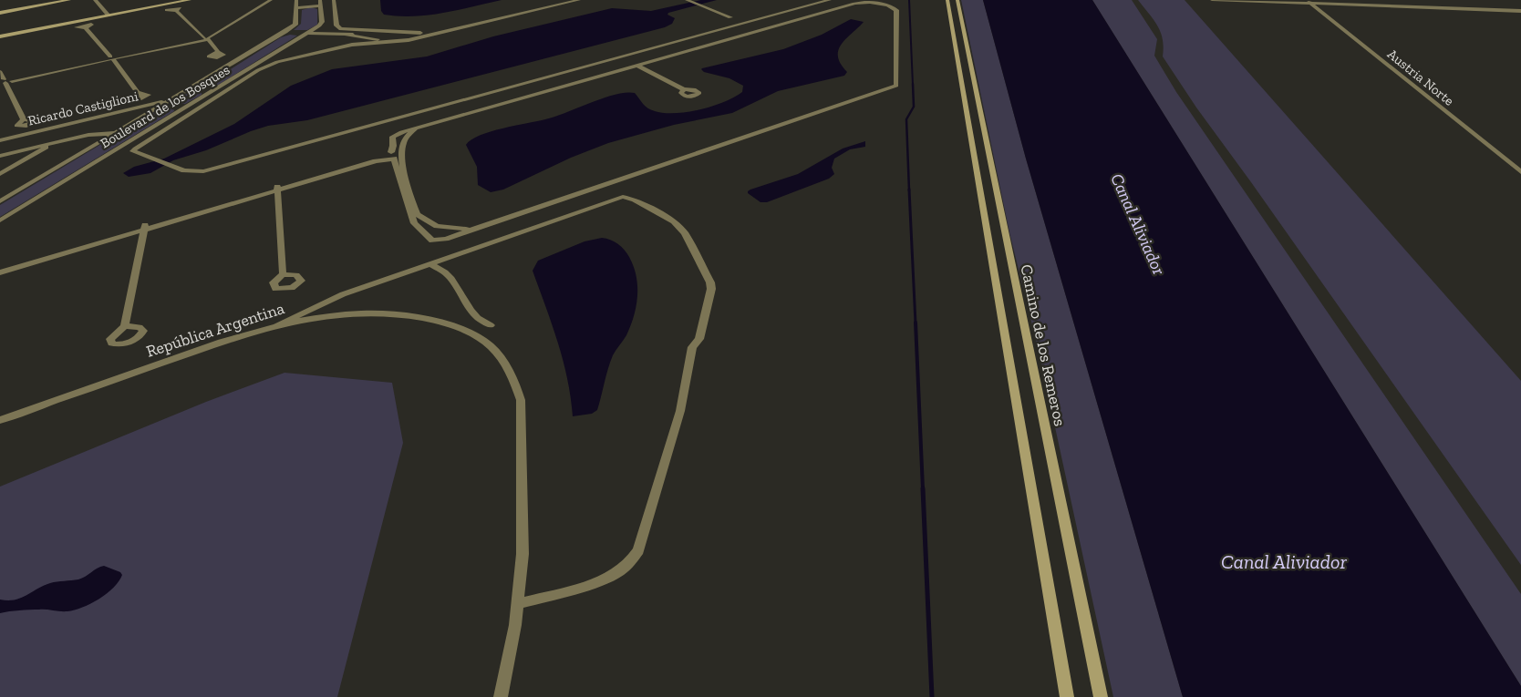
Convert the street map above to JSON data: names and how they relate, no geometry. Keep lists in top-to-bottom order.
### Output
{
  "streets": {
    "main road": ["Camino de los Remeros"],
    "street": [
      "Austria Norte",
      "Boulevard de los Bosques",
      "Ricardo Castiglioni",
      "República Argentina"
    ]
  },
  "crossings": [
    ["Boulevard de los Bosques", "Ricardo Castiglioni"]
  ],
  "water": ["Canal Aliviador"]
}
